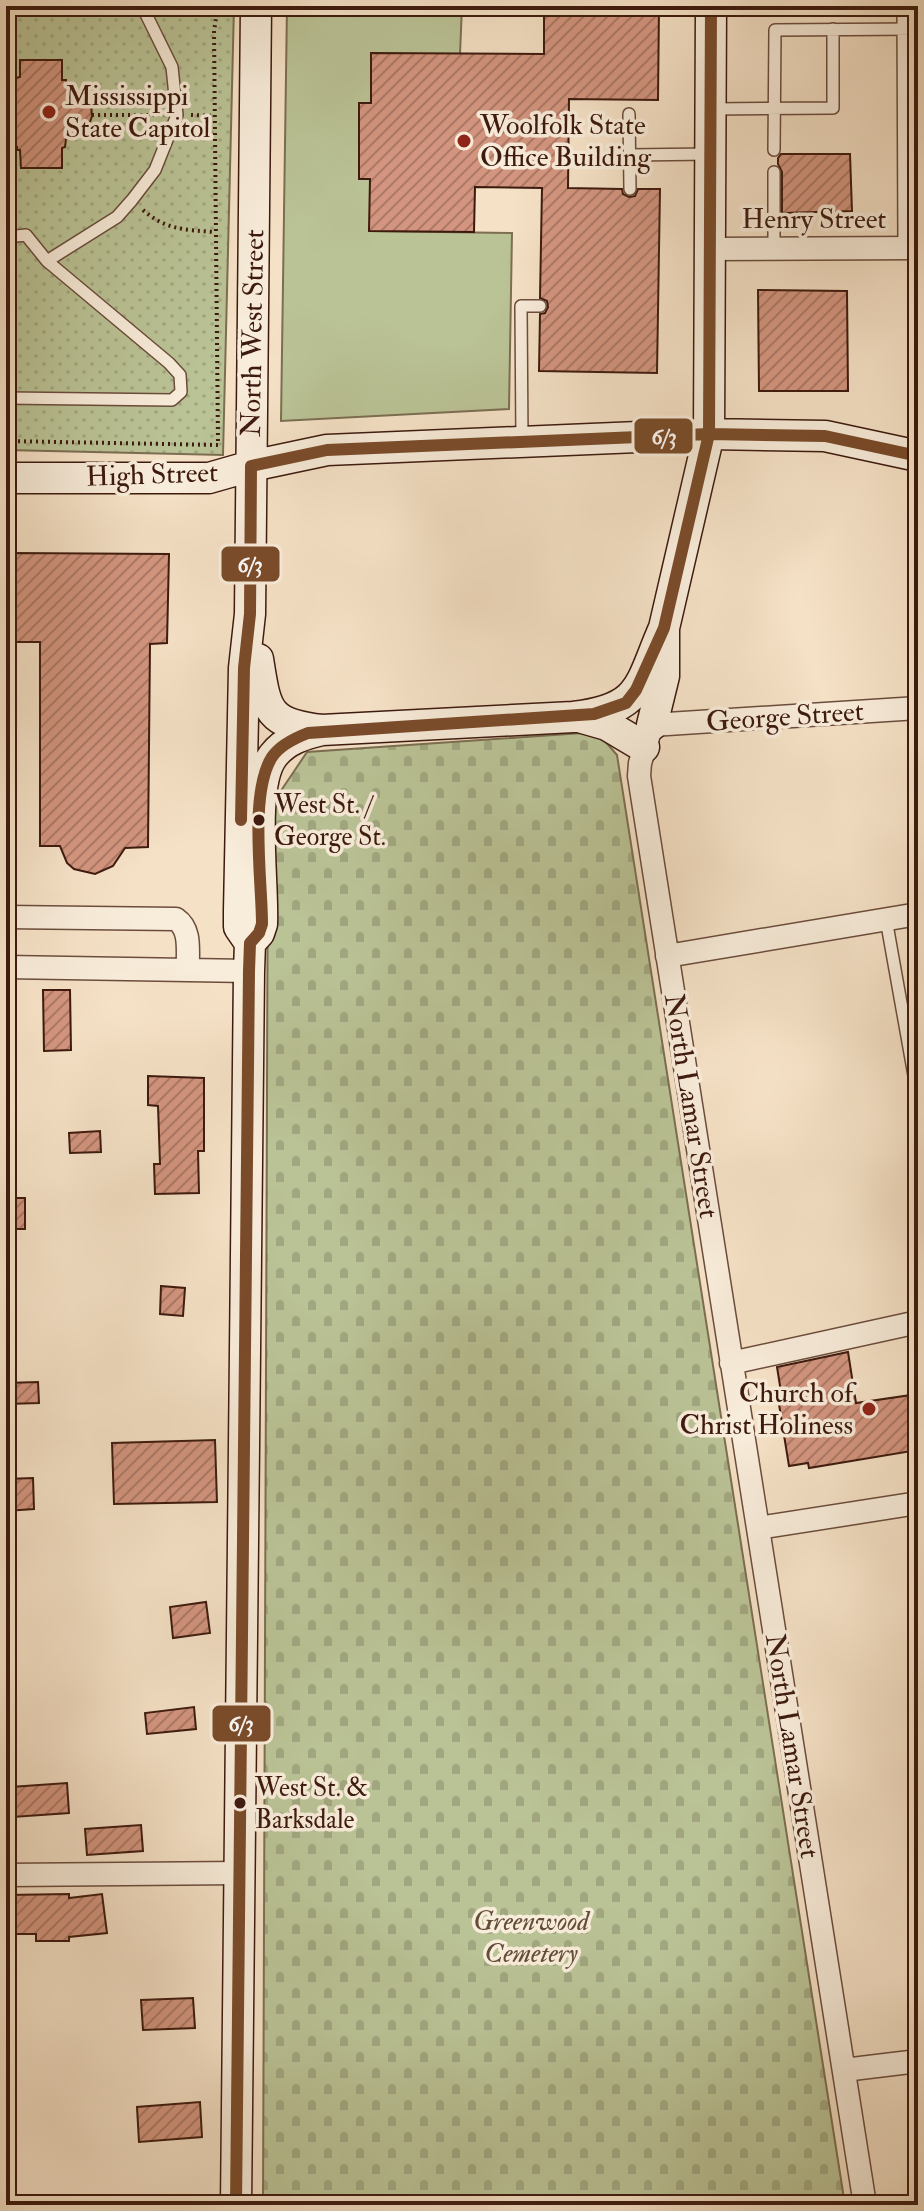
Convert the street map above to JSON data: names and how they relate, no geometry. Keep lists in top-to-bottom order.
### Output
{
  "streets": {
    "street": [
      "Henry Street",
      "North West Street",
      "High Street",
      "George Street",
      "North Lamar Street"
    ]
  },
  "crossings": [
    ["Henry Street", "North Lamar Street"],
    ["North West Street", "High Street"],
    ["High Street", "North Lamar Street"],
    ["George Street", "North Lamar Street"]
  ],
  "parks": ["Greenwood Cemetery"],
  "places": [
    "Mississippi State Capitol",
    "Woolfolk State Office Building",
    "West St. / George St.",
    "Church of Christ Holiness",
    "West St. & Barksdale"
  ],
  "lines": ["transit line 6/3"]
}
